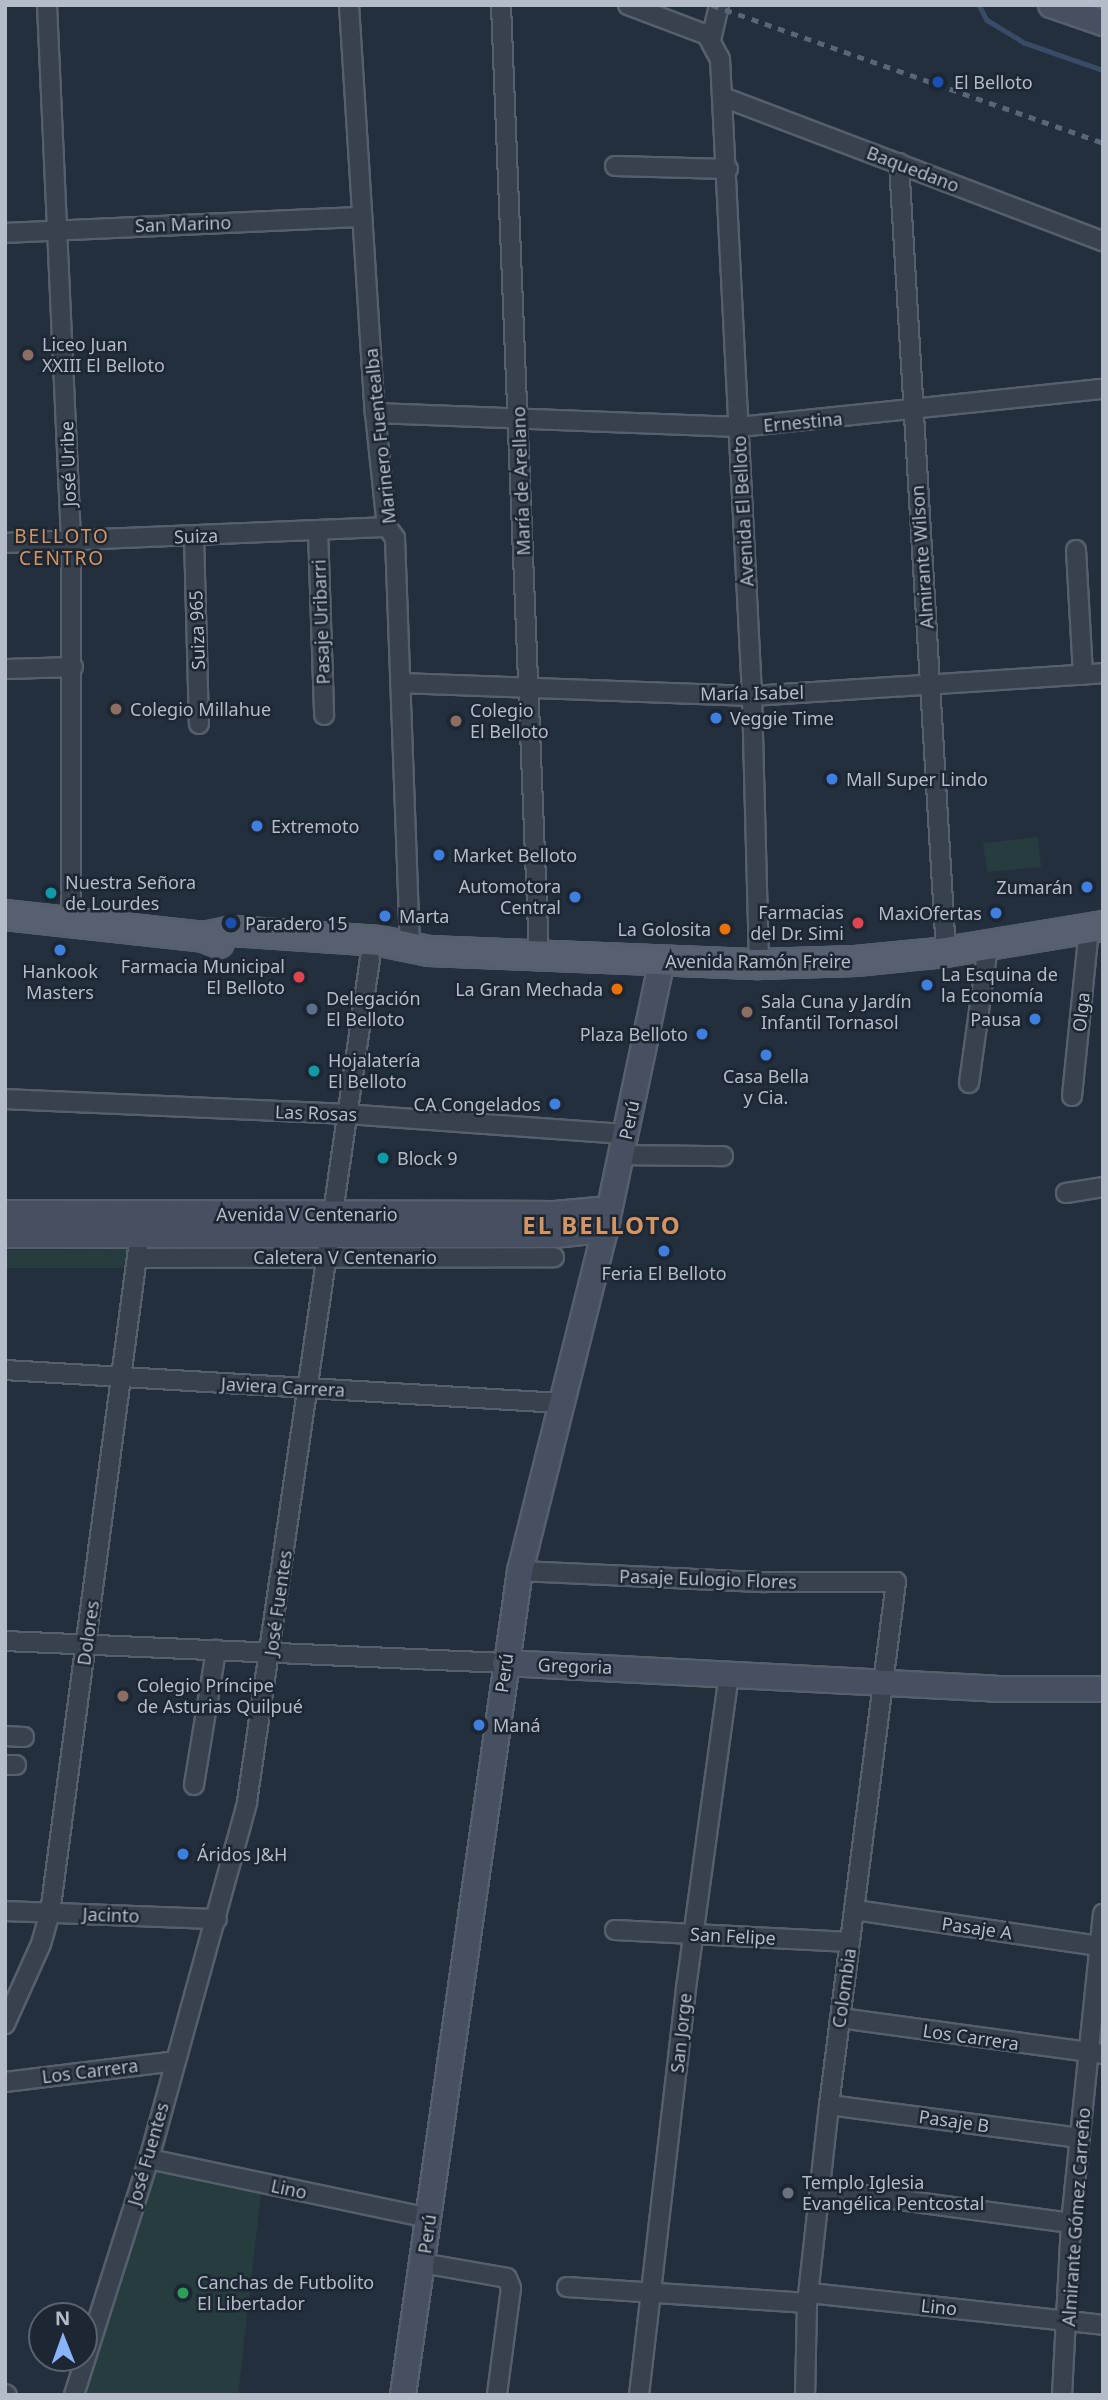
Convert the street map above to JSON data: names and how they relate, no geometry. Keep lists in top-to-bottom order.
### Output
{
  "streets": {
    "main road": ["Avenida Ramón Freire"],
    "street": [
      "Baquedano",
      "San Marino",
      "Ernestina",
      "Marinero Fuentealba",
      "José Uribe",
      "María de Arellano",
      "Avenida El Belloto",
      "Suiza",
      "Almirante Wilson",
      "Pasaje Uribarri",
      "Suiza 965",
      "María Isabel",
      "Olga",
      "Las Rosas",
      "Perú",
      "Avenida V Centenario",
      "Javiera Carrera",
      "Pasaje Eulogio Flores",
      "José Fuentes",
      "Dolores",
      "Gregoria",
      "Jacinto",
      "Pasaje A",
      "San Felipe",
      "Colombia",
      "San Jorge",
      "Los Carrera",
      "Pasaje B",
      "Lino",
      "Almirante Gómez Carreño"
    ]
  },
  "crossings": [
    ["Baquedano", "Avenida El Belloto"],
    ["Baquedano", "Almirante Wilson"],
    ["San Marino", "Marinero Fuentealba"],
    ["San Marino", "José Uribe"],
    ["Ernestina", "Marinero Fuentealba"],
    ["Ernestina", "María de Arellano"],
    ["Ernestina", "Avenida El Belloto"],
    ["Ernestina", "Almirante Wilson"],
    ["Marinero Fuentealba", "Suiza"],
    ["Marinero Fuentealba", "María Isabel"],
    ["Marinero Fuentealba", "Avenida Ramón Freire"],
    ["Marinero Fuentealba", "José Fuentes"],
    ["José Uribe", "Suiza"],
    ["José Uribe", "Avenida Ramón Freire"],
    ["María de Arellano", "María Isabel"],
    ["María de Arellano", "Avenida Ramón Freire"],
    ["Avenida El Belloto", "María Isabel"],
    ["Avenida El Belloto", "Avenida Ramón Freire"],
    ["Suiza", "Pasaje Uribarri"],
    ["Suiza", "Suiza 965"],
    ["Almirante Wilson", "María Isabel"],
    ["Almirante Wilson", "Avenida Ramón Freire"],
    ["Avenida Ramón Freire", "Olga"],
    ["Avenida Ramón Freire", "Perú"],
    ["Avenida Ramón Freire", "José Fuentes"],
    ["Las Rosas", "Perú"],
    ["Las Rosas", "José Fuentes"],
    ["Perú", "Avenida V Centenario"],
    ["Perú", "Javiera Carrera"],
    ["Perú", "Pasaje Eulogio Flores"],
    ["Perú", "Gregoria"],
    ["Perú", "Lino"],
    ["Avenida V Centenario", "José Fuentes"],
    ["Avenida V Centenario", "Dolores"],
    ["Javiera Carrera", "José Fuentes"],
    ["Javiera Carrera", "Dolores"],
    ["Pasaje Eulogio Flores", "Colombia"],
    ["José Fuentes", "Gregoria"],
    ["José Fuentes", "Jacinto"],
    ["José Fuentes", "Los Carrera"],
    ["José Fuentes", "Lino"],
    ["Dolores", "Gregoria"],
    ["Dolores", "Jacinto"],
    ["Gregoria", "Colombia"],
    ["Gregoria", "San Jorge"],
    ["Pasaje A", "Colombia"],
    ["Pasaje A", "Almirante Gómez Carreño"],
    ["San Felipe", "Colombia"],
    ["San Felipe", "San Jorge"],
    ["Colombia", "Los Carrera"],
    ["Colombia", "Pasaje B"],
    ["Colombia", "Lino"],
    ["San Jorge", "Lino"],
    ["Los Carrera", "Almirante Gómez Carreño"],
    ["Pasaje B", "Almirante Gómez Carreño"],
    ["Lino", "Almirante Gómez Carreño"]
  ],
  "districts": ["BELLOTO CENTRO", "EL BELLOTO"],
  "places": [
    "El Belloto",
    "Liceo Juan XXIII El Belloto",
    "Colegio Millahue",
    "Veggie Time",
    "Colegio El Belloto",
    "Mall Super Lindo",
    "Extremoto",
    "Market Belloto",
    "Zumarán",
    "Nuestra Señora de Lourdes",
    "Automotora Central",
    "MaxiOfertas",
    "Marta",
    "Paradero 15",
    "Farmacias del Dr. Simi",
    "La Golosita",
    "Hankook Masters",
    "Farmacia Municipal El Belloto",
    "La Esquina de la Economía",
    "La Gran Mechada",
    "Delegación El Belloto",
    "Sala Cuna y Jardín Infantil Tornasol",
    "Pausa",
    "Plaza Belloto",
    "Casa Bella y Cia.",
    "Hojalatería El Belloto",
    "CA Congelados",
    "Block 9",
    "Feria El Belloto",
    "Colegio Príncipe de Asturias Quilpué",
    "Maná",
    "Áridos J&H",
    "Templo Iglesia Evangélica Pentcostal",
    "Canchas de Futbolito El Libertador"
  ],
  "north": "top"
}
